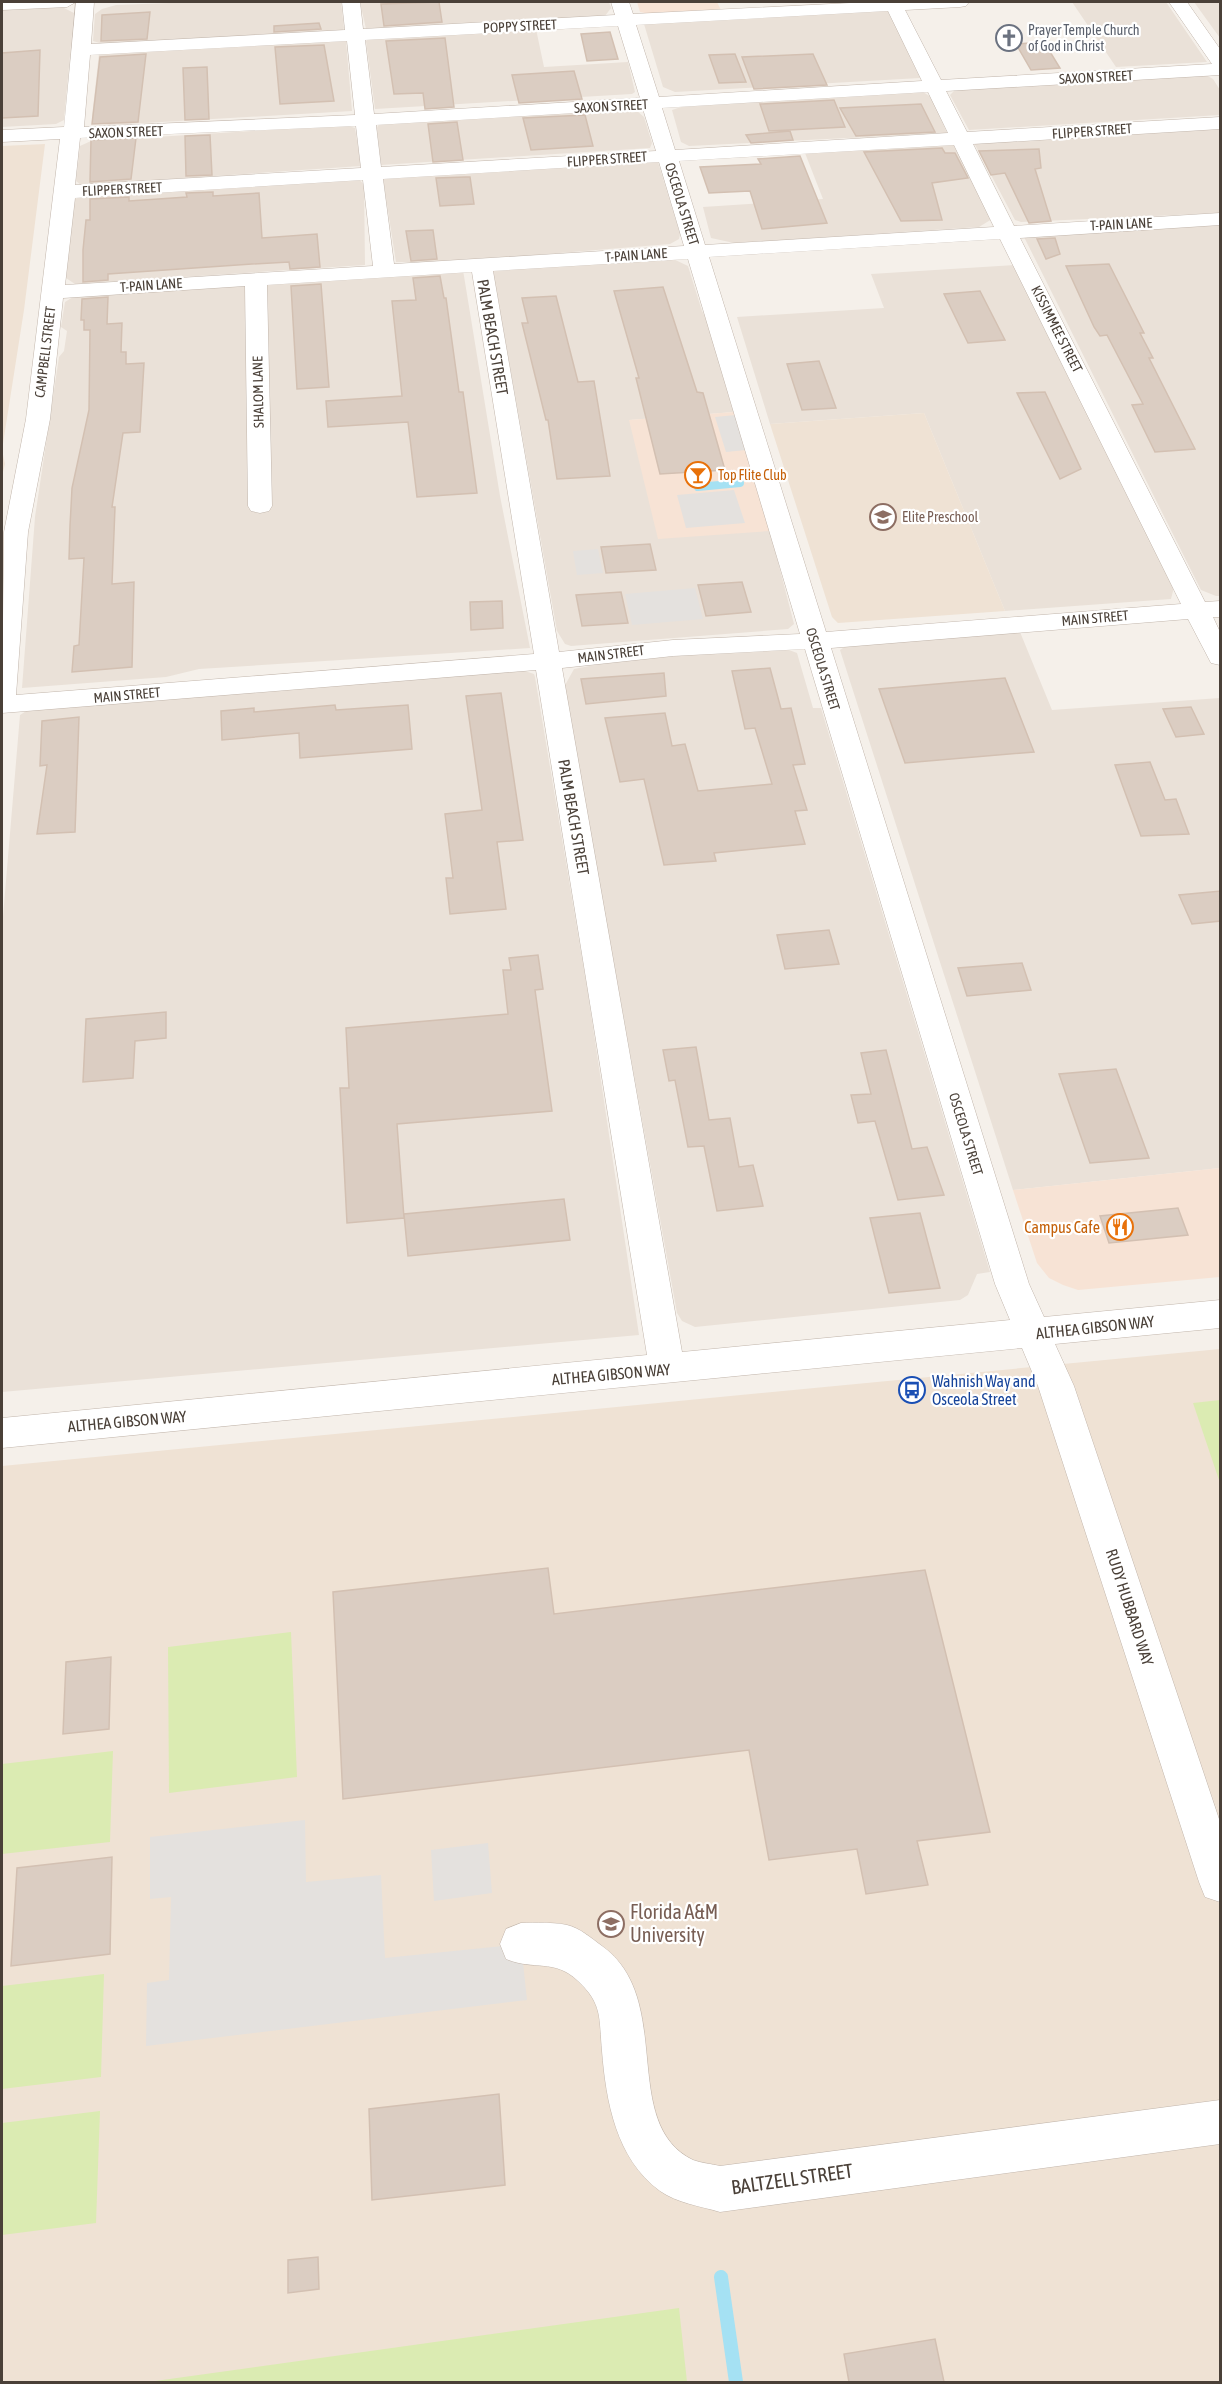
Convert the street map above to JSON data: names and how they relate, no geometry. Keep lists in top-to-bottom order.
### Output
{
  "streets": {
    "street": [
      "POPPY STREET",
      "SAXON STREET",
      "FLIPPER STREET",
      "OSCEOLA STREET",
      "T-PAIN LANE",
      "KISSIMMEE STREET",
      "PALM BEACH STREET",
      "CAMPBELL STREET",
      "SHALOM LANE",
      "MAIN STREET",
      "ALTHEA GIBSON WAY",
      "RUDY HUBBARD WAY",
      "BALTZELL STREET"
    ]
  },
  "crossings": [
    ["POPPY STREET", "OSCEOLA STREET"],
    ["POPPY STREET", "KISSIMMEE STREET"],
    ["POPPY STREET", "CAMPBELL STREET"],
    ["SAXON STREET", "OSCEOLA STREET"],
    ["SAXON STREET", "KISSIMMEE STREET"],
    ["SAXON STREET", "CAMPBELL STREET"],
    ["FLIPPER STREET", "OSCEOLA STREET"],
    ["FLIPPER STREET", "KISSIMMEE STREET"],
    ["FLIPPER STREET", "CAMPBELL STREET"],
    ["OSCEOLA STREET", "T-PAIN LANE"],
    ["OSCEOLA STREET", "MAIN STREET"],
    ["OSCEOLA STREET", "ALTHEA GIBSON WAY"],
    ["OSCEOLA STREET", "RUDY HUBBARD WAY"],
    ["T-PAIN LANE", "KISSIMMEE STREET"],
    ["T-PAIN LANE", "PALM BEACH STREET"],
    ["T-PAIN LANE", "CAMPBELL STREET"],
    ["T-PAIN LANE", "SHALOM LANE"],
    ["KISSIMMEE STREET", "MAIN STREET"],
    ["PALM BEACH STREET", "MAIN STREET"],
    ["PALM BEACH STREET", "ALTHEA GIBSON WAY"],
    ["CAMPBELL STREET", "MAIN STREET"],
    ["ALTHEA GIBSON WAY", "RUDY HUBBARD WAY"]
  ],
  "places": {
    "church": ["Prayer Temple Church of God in Christ"],
    "bar": ["Top Flite Club"],
    "school or university": ["Elite Preschool", "Florida A&M University"],
    "restaurant": ["Campus Cafe"],
    "bus stop": ["Wahnish Way and Osceola Street"]
  }
}
